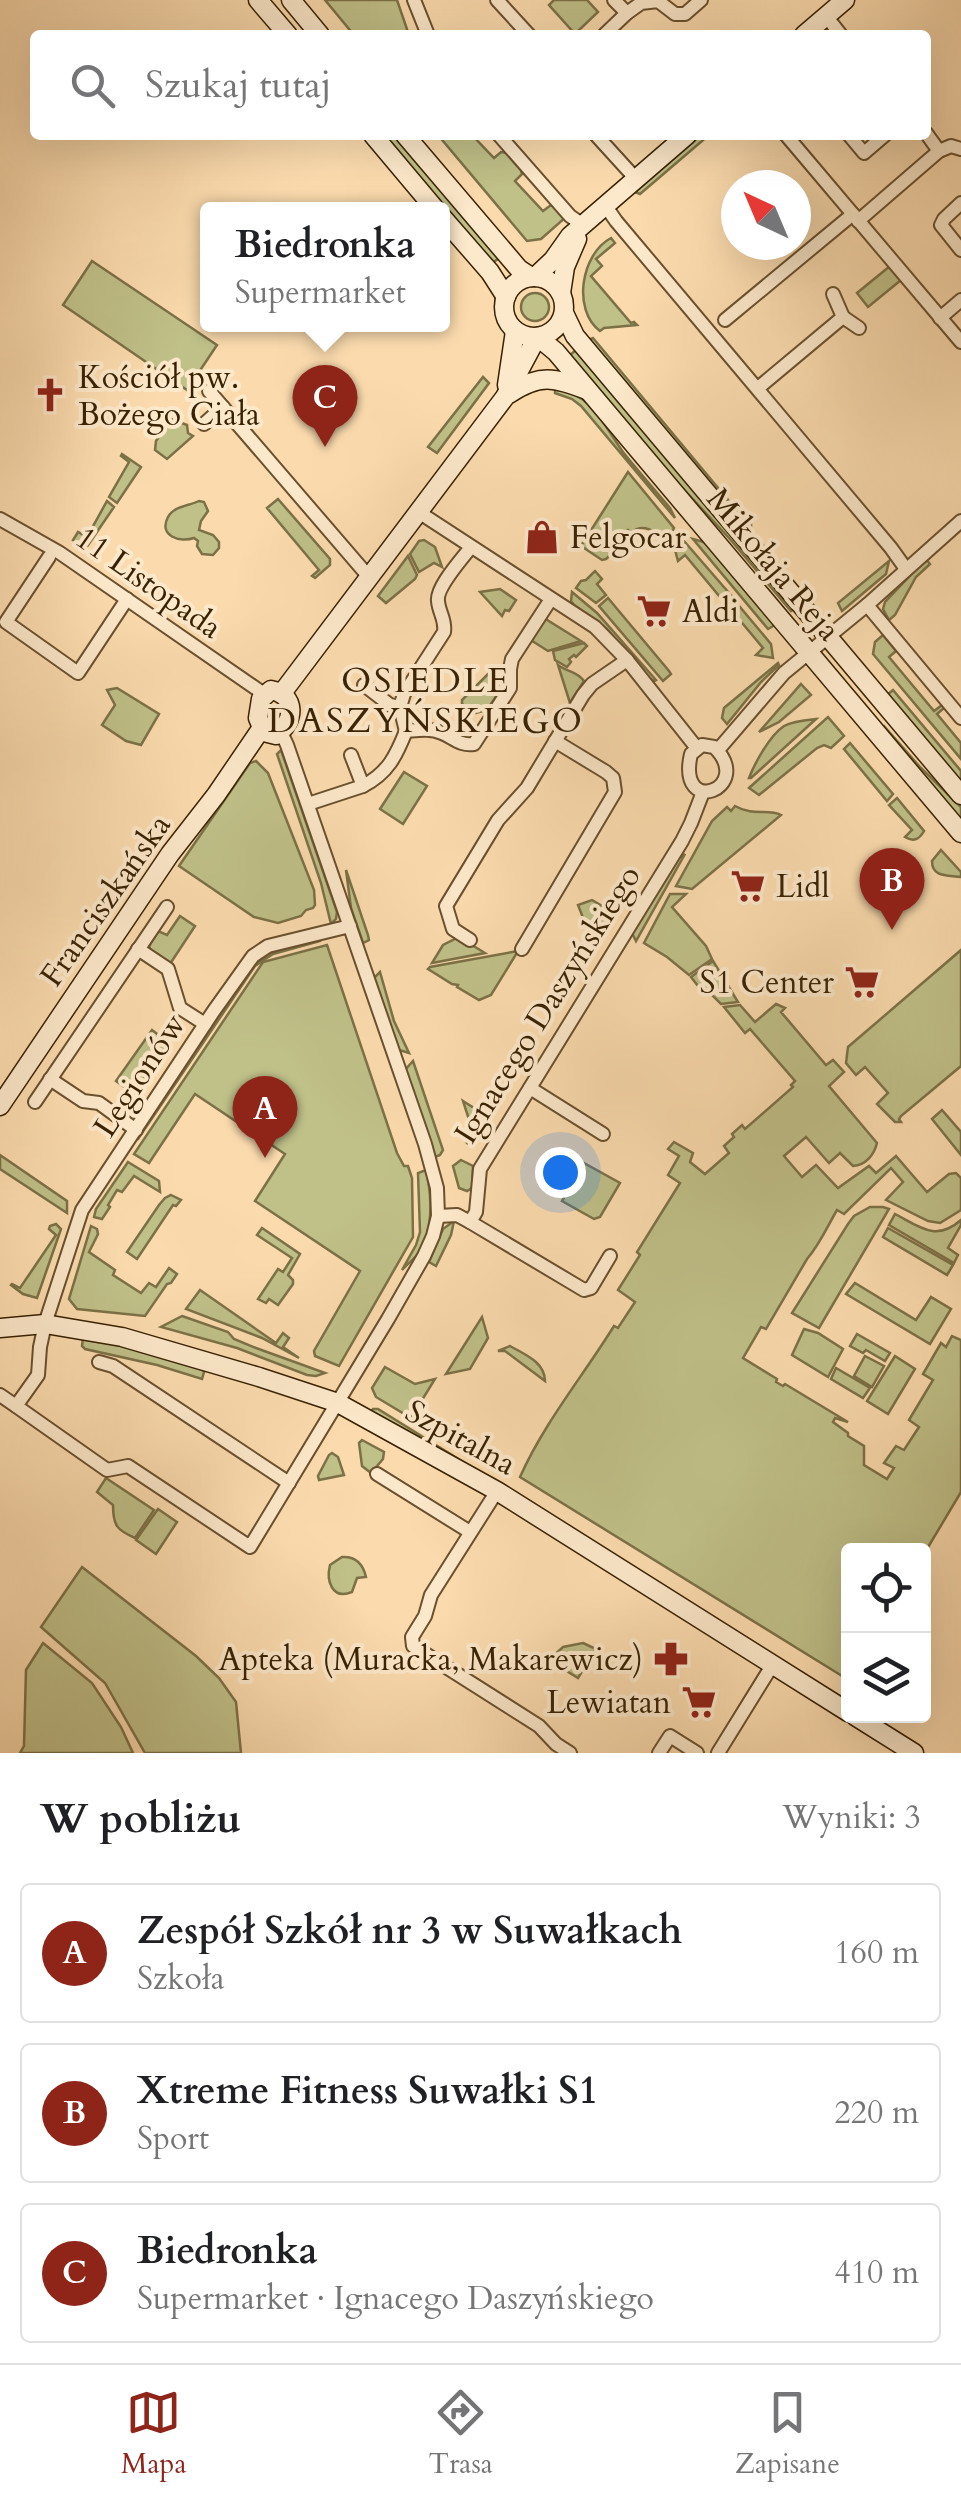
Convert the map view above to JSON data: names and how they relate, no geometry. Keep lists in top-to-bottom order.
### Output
{
  "streets": {
    "street": [
      "Mikołaja Reja",
      "11 Listopada",
      "Franciszkańska",
      "Ignacego Daszyńskiego",
      "Legionów",
      "Szpitalna"
    ]
  },
  "crossings": [
    ["11 Listopada", "Franciszkańska"],
    ["11 Listopada", "Ignacego Daszyńskiego"],
    ["Franciszkańska", "Ignacego Daszyńskiego"],
    ["Ignacego Daszyńskiego", "Legionów"],
    ["Ignacego Daszyńskiego", "Szpitalna"],
    ["Legionów", "Szpitalna"]
  ],
  "districts": ["OSIEDLE DASZYŃSKIEGO"],
  "places": {
    "church": ["Kościół pw. Bożego Ciała"],
    "shop": ["Felgocar"],
    "supermarket": [
      "Aldi",
      "Lidl",
      "S1 Center",
      "Lewiatan"
    ],
    "pharmacy": ["Apteka (Muracka, Makarewicz)"]
  },
  "north": "top left",
  "page": {
    "search": "Szukaj tutaj",
    "popup": ["Biedronka", "Supermarket"],
    "pins": ["C", "B", "A"],
    "heading": ["W pobliżu", "Wyniki: 3"],
    "list": [
      {
        "mark": "A",
        "name": "Zespół Szkół nr 3 w Suwałkach",
        "note": "Szkoła",
        "value": "160 m"
      },
      {
        "mark": "B",
        "name": "Xtreme Fitness Suwałki S1",
        "note": "Sport",
        "value": "220 m"
      },
      {
        "mark": "C",
        "name": "Biedronka",
        "note": "Supermarket · Ignacego Daszyńskiego",
        "value": "410 m"
      }
    ],
    "nav": ["Mapa", "Trasa", "Zapisane"]
  }
}
